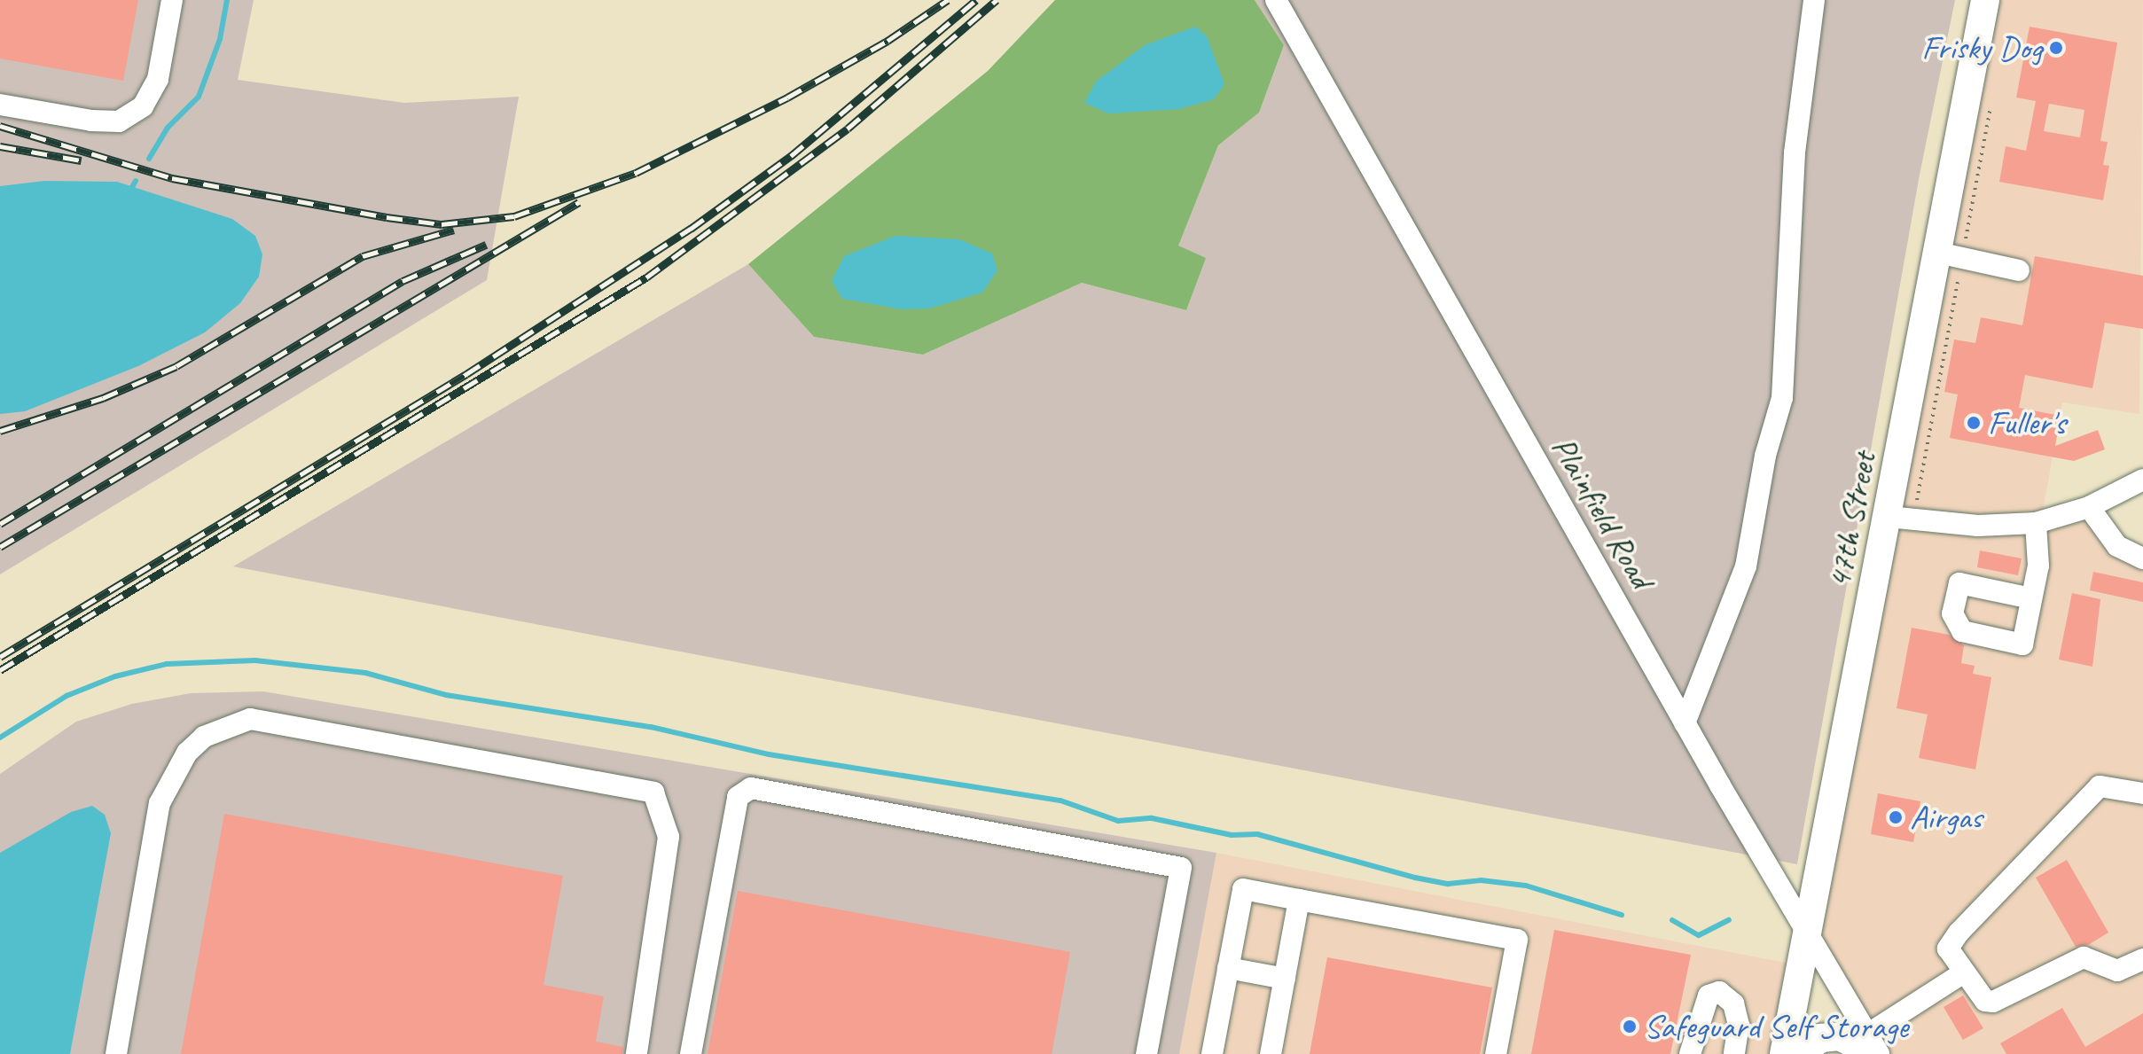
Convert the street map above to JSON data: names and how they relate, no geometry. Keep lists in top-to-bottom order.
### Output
{
  "streets": {
    "main road": ["47th Street"],
    "street": ["Plainfield Road"]
  },
  "crossings": [
    ["Plainfield Road", "47th Street"]
  ],
  "places": [
    "Frisky Dog",
    "Fuller's",
    "Airgas",
    "Safeguard Self Storage"
  ]
}
